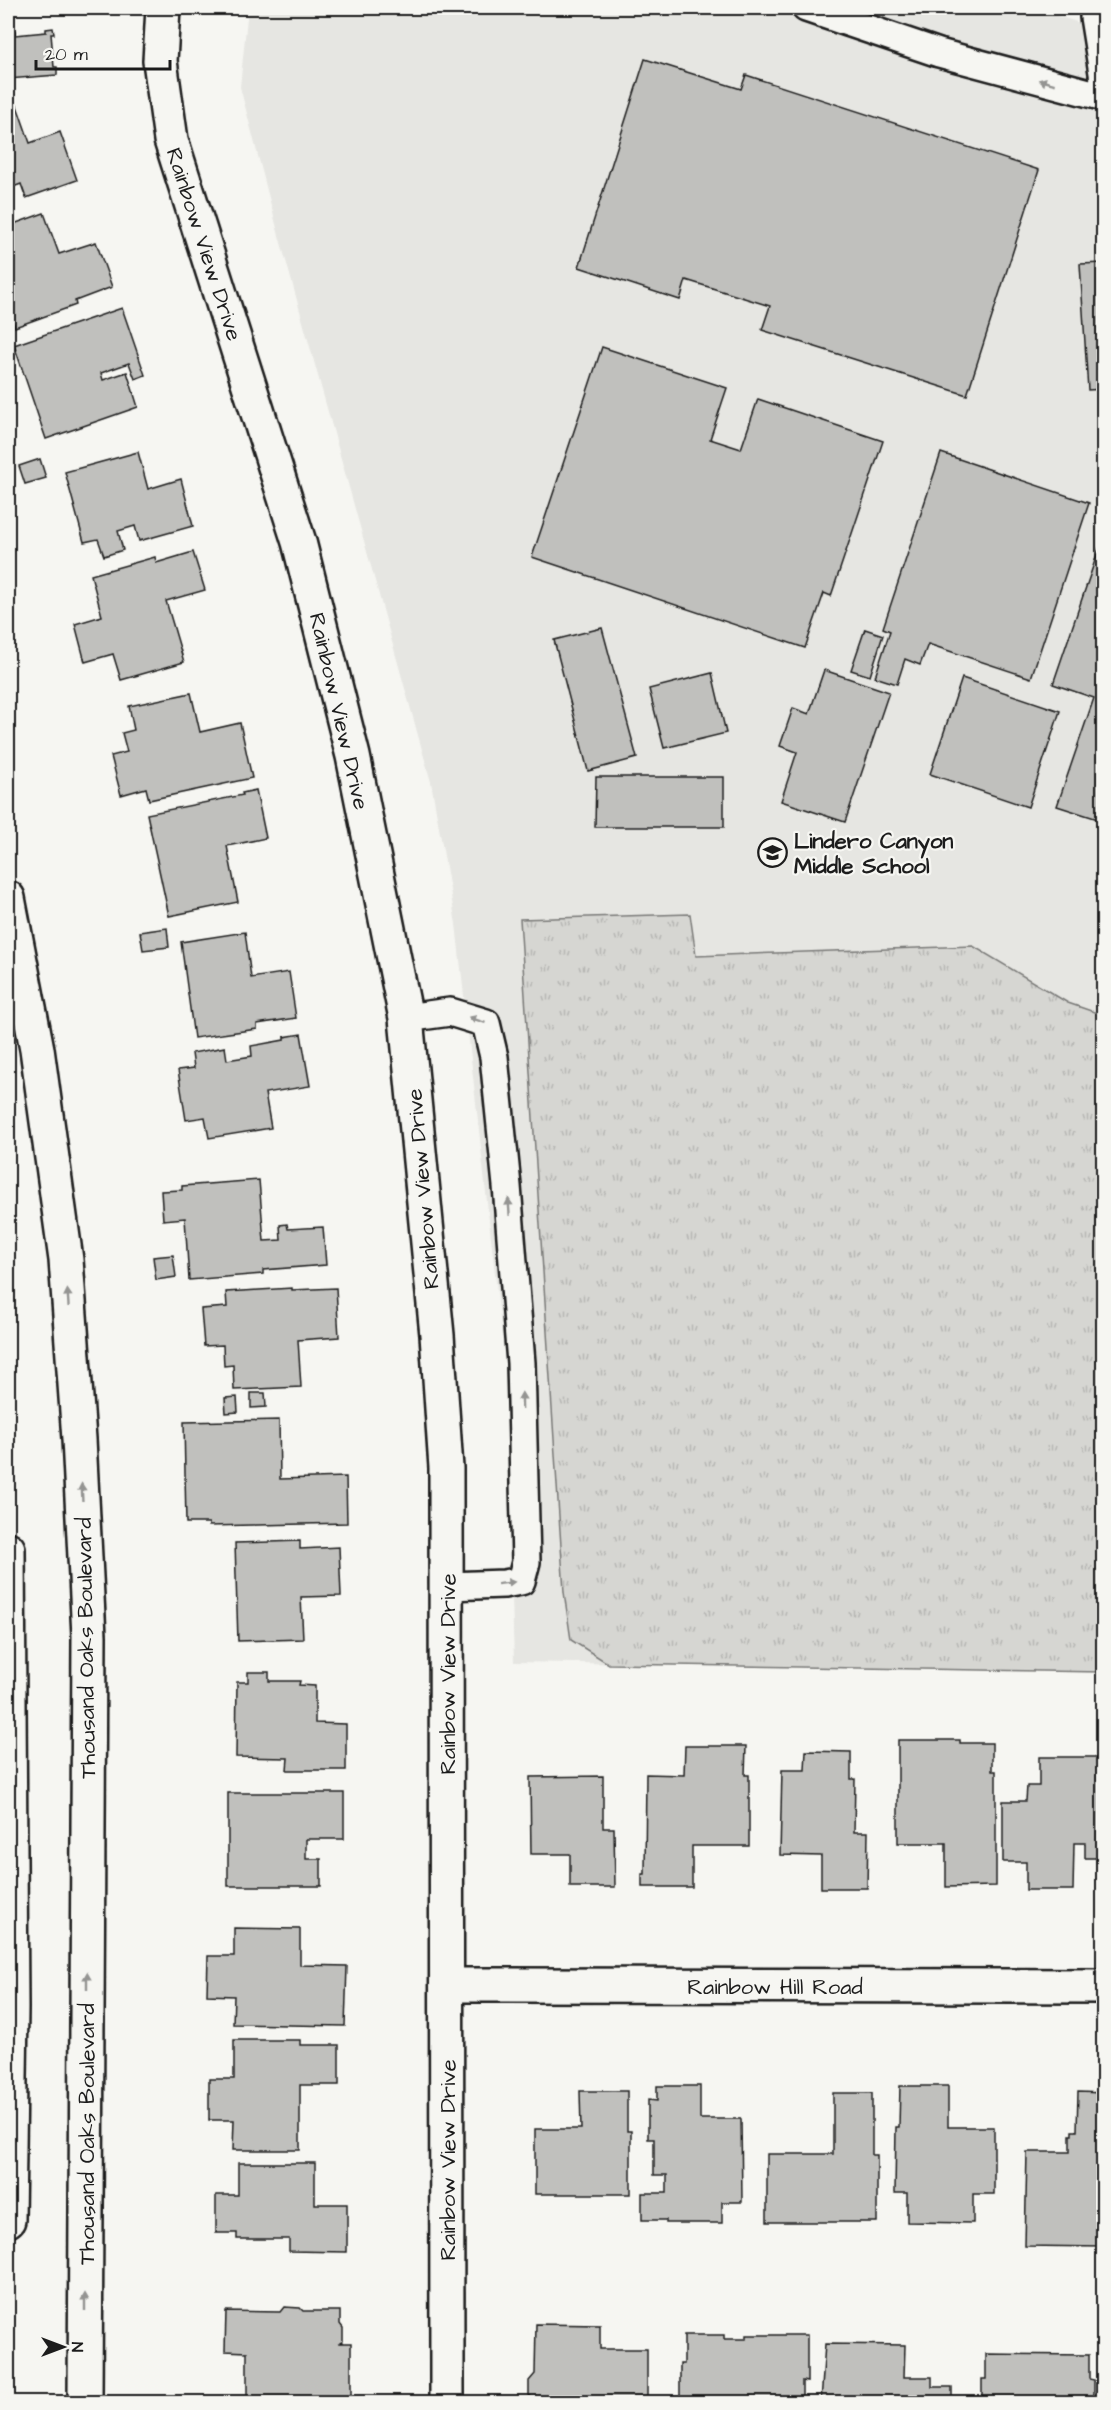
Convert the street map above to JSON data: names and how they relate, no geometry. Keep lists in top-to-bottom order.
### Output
{
  "streets": {
    "street": ["Rainbow View Drive", "Thousand Oaks Boulevard", "Rainbow Hill Road"]
  },
  "crossings": [
    ["Rainbow View Drive", "Rainbow Hill Road"]
  ],
  "places": {
    "school or university": ["Lindero Canyon Middle School"]
  },
  "scale_bar": "20 m",
  "north": "right"
}
